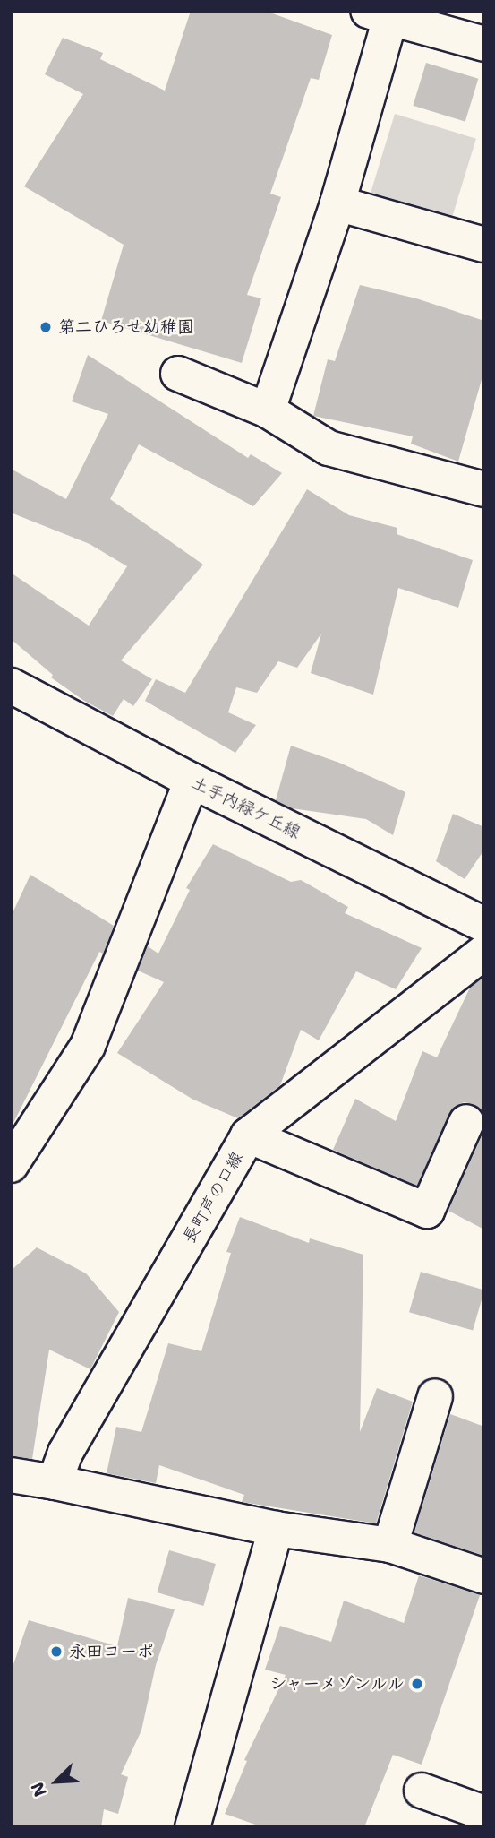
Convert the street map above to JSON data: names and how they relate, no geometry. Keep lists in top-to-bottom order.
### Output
{
  "streets": {
    "street": ["土手内緑ケ丘線", "長町芦の口線"]
  },
  "places": ["第二ひろせ幼稚園", "永田コーポ", "シャーメゾンルル"],
  "north": "bottom left"
}
